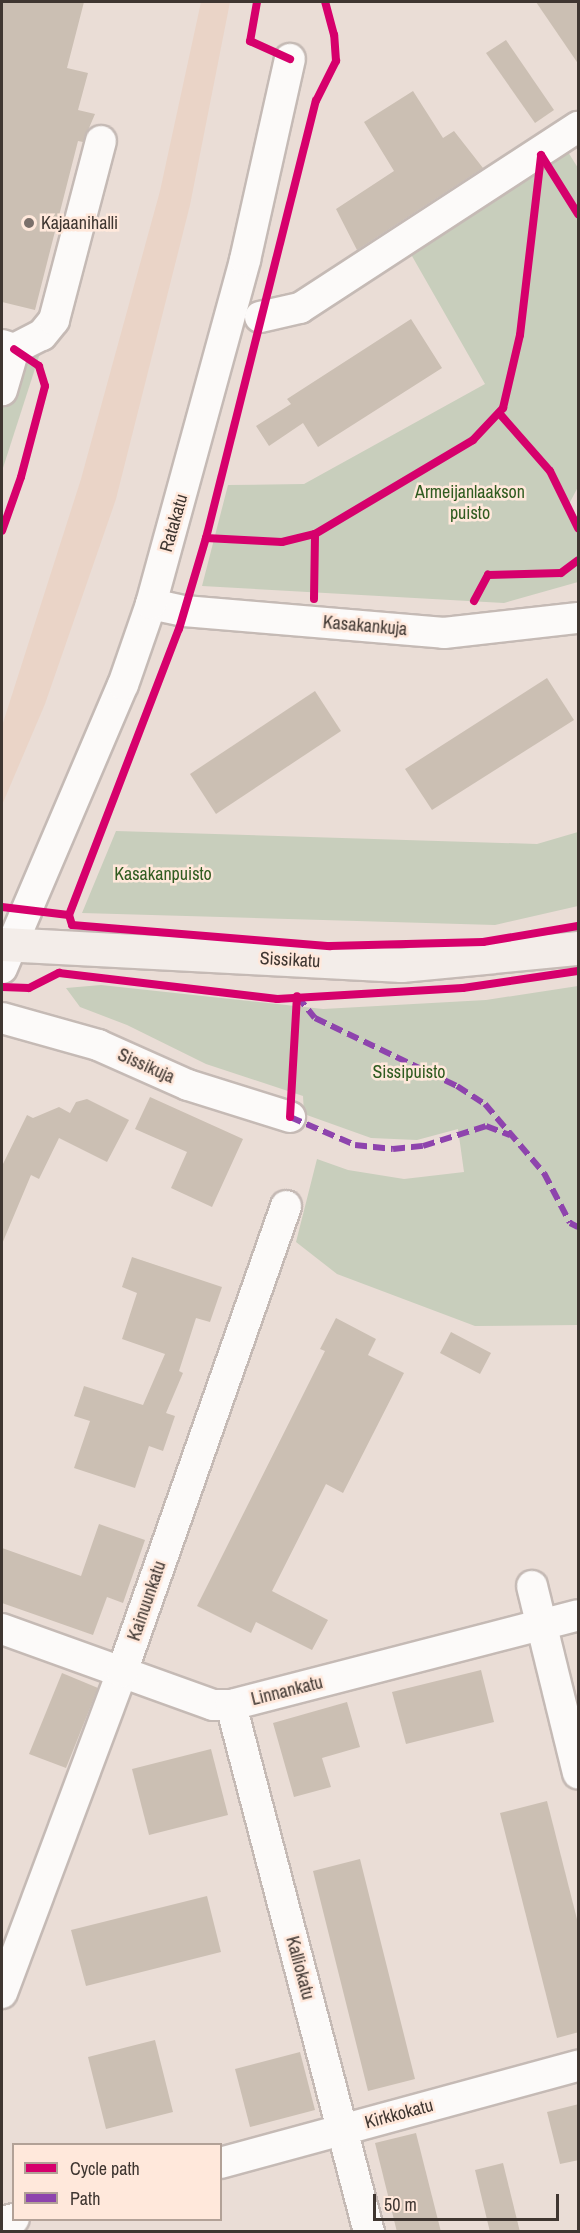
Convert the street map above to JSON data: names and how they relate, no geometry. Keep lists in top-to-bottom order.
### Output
{
  "streets": {
    "main road": ["Sissikatu"],
    "street": [
      "Ratakatu",
      "Kasakankuja",
      "Sissikuja",
      "Kainuunkatu",
      "Linnankatu",
      "Kalliokatu",
      "Kirkkokatu"
    ]
  },
  "crossings": [
    ["Ratakatu", "Kasakankuja"],
    ["Ratakatu", "Sissikatu"],
    ["Kainuunkatu", "Linnankatu"],
    ["Linnankatu", "Kalliokatu"],
    ["Kalliokatu", "Kirkkokatu"]
  ],
  "parks": ["Armeijanlaakson puisto", "Kasakanpuisto", "Sissipuisto"],
  "places": ["Kajaanihalli"],
  "legend": ["Cycle path", "Path"],
  "scale_bar": "50 m"
}
